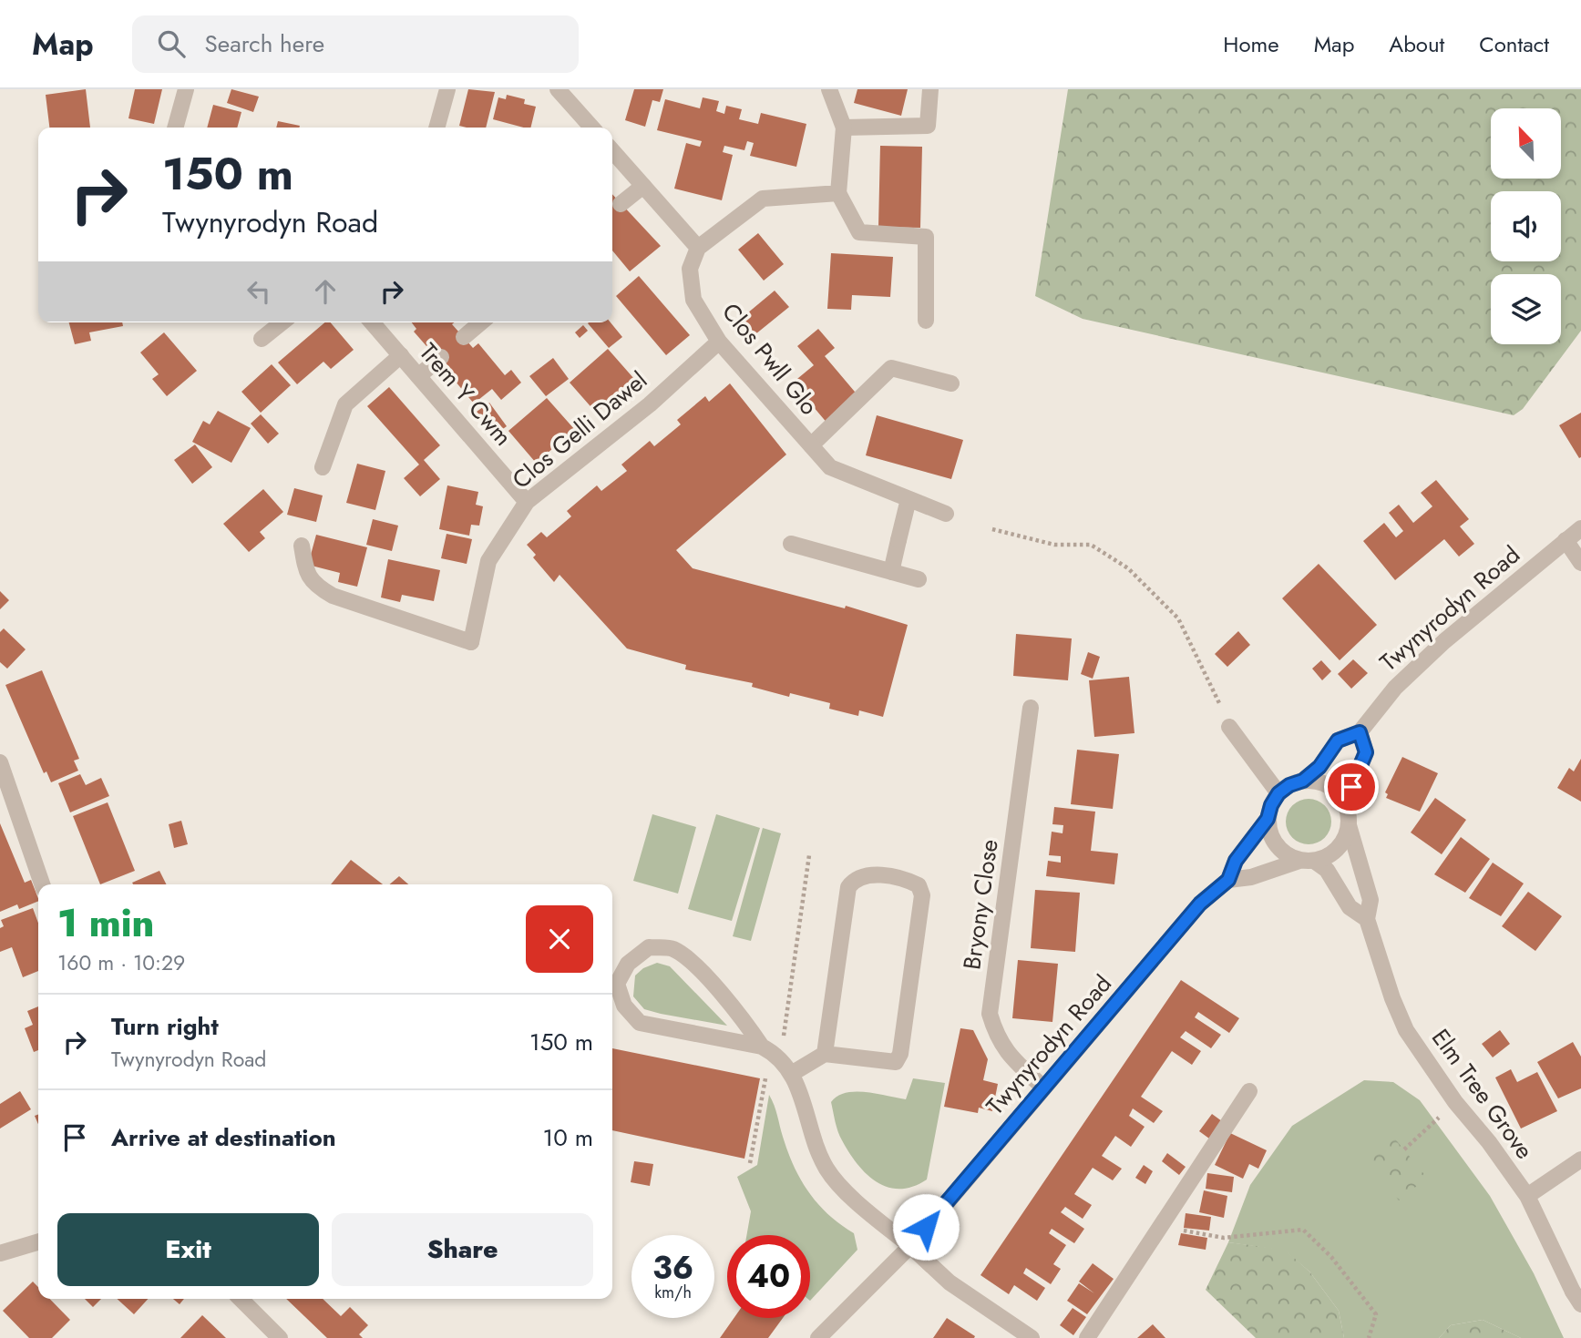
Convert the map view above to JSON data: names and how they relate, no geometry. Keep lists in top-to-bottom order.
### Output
{
  "streets": {
    "street": [
      "Clos Pwll Glo",
      "Trem Y Cwm",
      "Clos Gelli Dawel",
      "Twynyrodyn Road",
      "Bryony Close",
      "Elm Tree Grove"
    ]
  },
  "crossings": [
    ["Clos Pwll Glo", "Clos Gelli Dawel"],
    ["Trem Y Cwm", "Clos Gelli Dawel"],
    ["Twynyrodyn Road", "Bryony Close"],
    ["Twynyrodyn Road", "Elm Tree Grove"]
  ],
  "north": "top left",
  "page": {
    "header": "Map",
    "search": "Search here",
    "nav": [
      "Home",
      "Map",
      "About",
      "Contact"
    ],
    "turn": ["150 m", "Twynyrodyn Road"],
    "heading": ["1 min", "160 m · 10:29"],
    "list": [
      {
        "name": "Turn right",
        "note": "Twynyrodyn Road",
        "value": "150 m"
      },
      {
        "name": "Arrive at destination",
        "value": "10 m"
      }
    ],
    "buttons": ["Exit", "Share"],
    "speed": "36 km/h",
    "limit": "40"
  }
}
